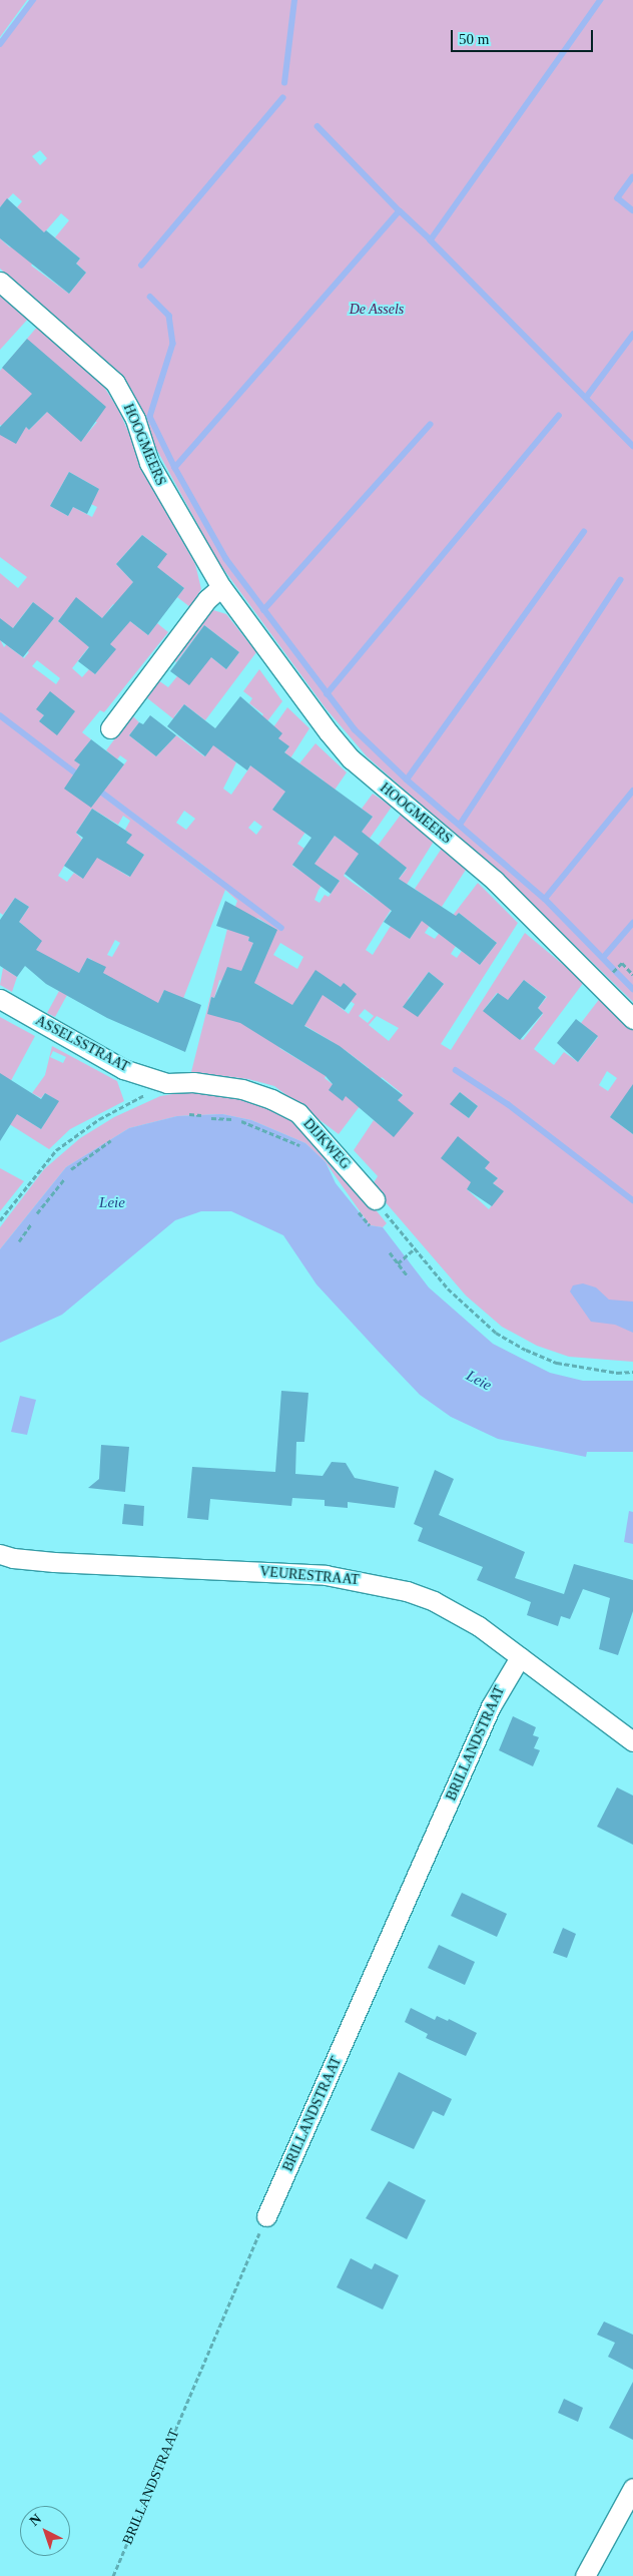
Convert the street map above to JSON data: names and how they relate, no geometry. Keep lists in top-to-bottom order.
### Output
{
  "streets": {
    "street": [
      "HOOGMEERS",
      "ASSELSSTRAAT",
      "DIJKWEG",
      "VEURESTRAAT",
      "BRILLANDSTRAAT"
    ]
  },
  "crossings": [
    ["ASSELSSTRAAT", "DIJKWEG"],
    ["VEURESTRAAT", "BRILLANDSTRAAT"]
  ],
  "water": ["Leie"],
  "parks": ["De Assels"],
  "scale_bar": "50 m",
  "north": "top left"
}
